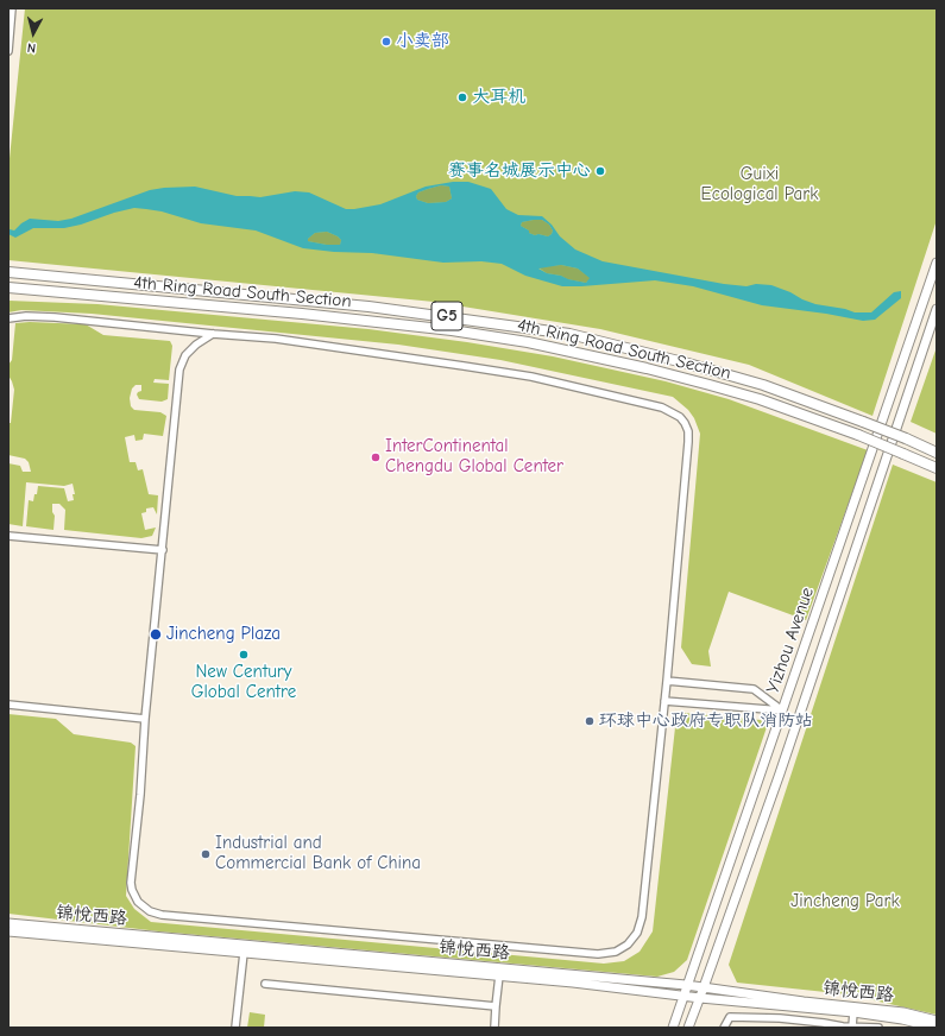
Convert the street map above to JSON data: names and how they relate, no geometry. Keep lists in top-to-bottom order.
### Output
{
  "streets": {
    "highway": ["4th Ring Road South Section", "G5"],
    "main road": ["Yizhou Avenue", "锦悦西路"]
  },
  "crossings": [
    ["Yizhou Avenue", "锦悦西路"]
  ],
  "parks": ["Guixi Ecological Park", "Jincheng Park"],
  "places": [
    "小卖部",
    "大耳机",
    "赛事名城展示中心",
    "InterContinental Chengdu Global Center",
    "Jincheng Plaza",
    "New Century Global Centre",
    "环球中心政府专职队消防站",
    "Industrial and Commercial Bank of China"
  ],
  "north": "bottom"
}
